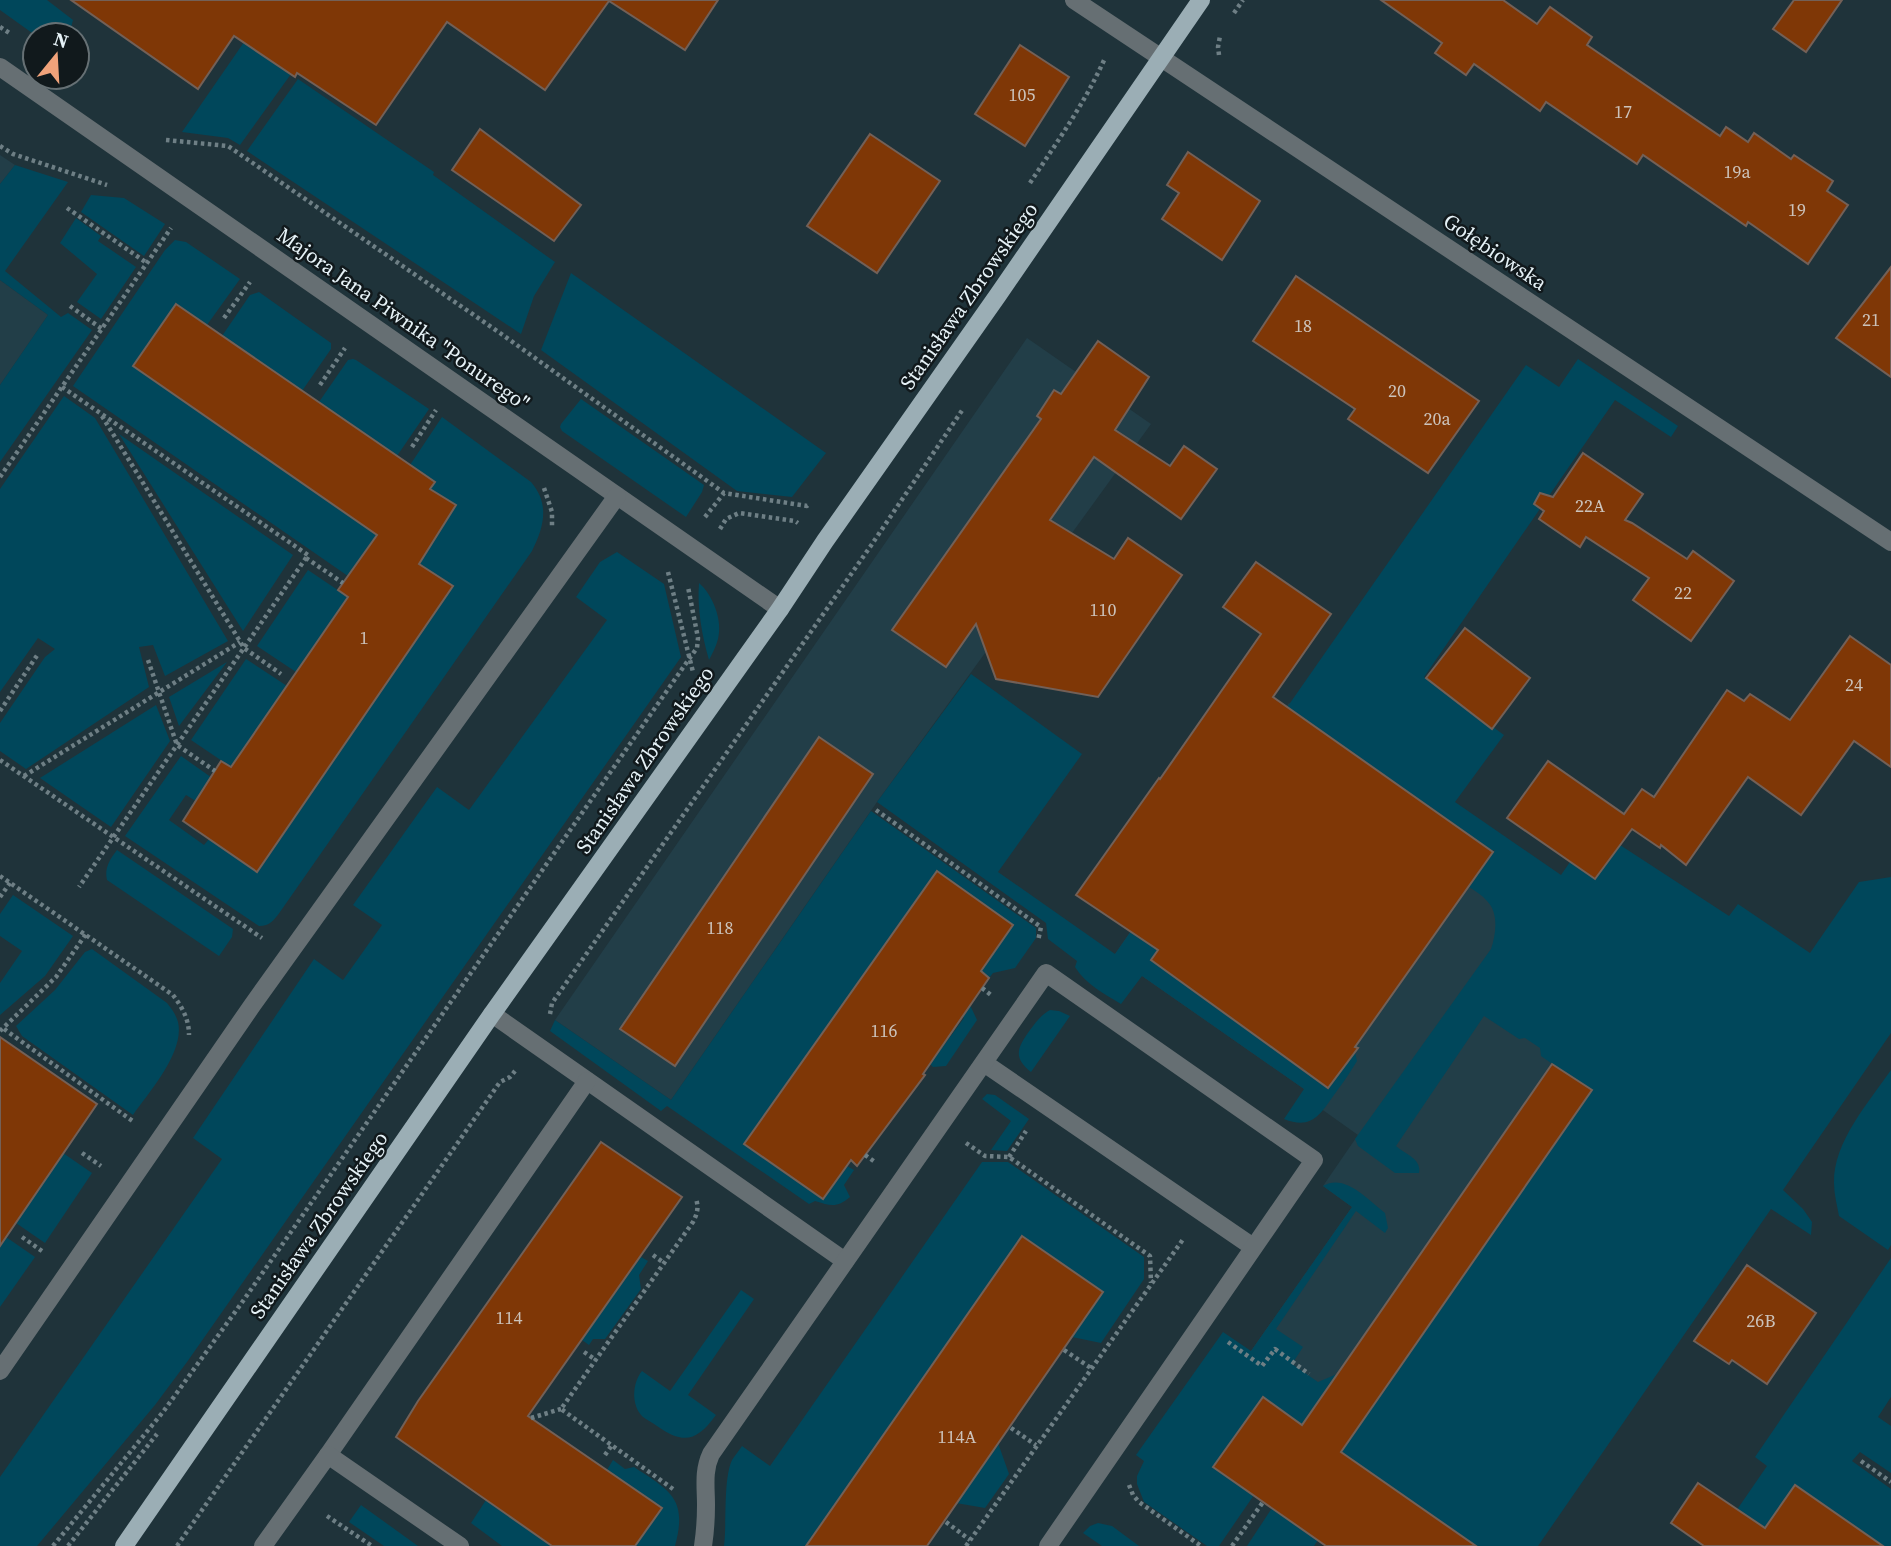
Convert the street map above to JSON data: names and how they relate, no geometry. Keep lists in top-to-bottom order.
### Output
{
  "streets": {
    "main road": ["Stanisława Zbrowskiego"],
    "street": ["Gołębiowska", "Majora Jana Piwnika \"Ponurego\""]
  },
  "crossings": [
    ["Gołębiowska", "Stanisława Zbrowskiego"],
    ["Stanisława Zbrowskiego", "Majora Jana Piwnika \"Ponurego\""]
  ],
  "house_numbers": [
    "105",
    "17",
    "19a",
    "19",
    "21",
    "18",
    "20",
    "20a",
    "22A",
    "22",
    "110",
    "1",
    "24",
    "118",
    "116",
    "114",
    "26B",
    "114A"
  ],
  "north": "top"
}
